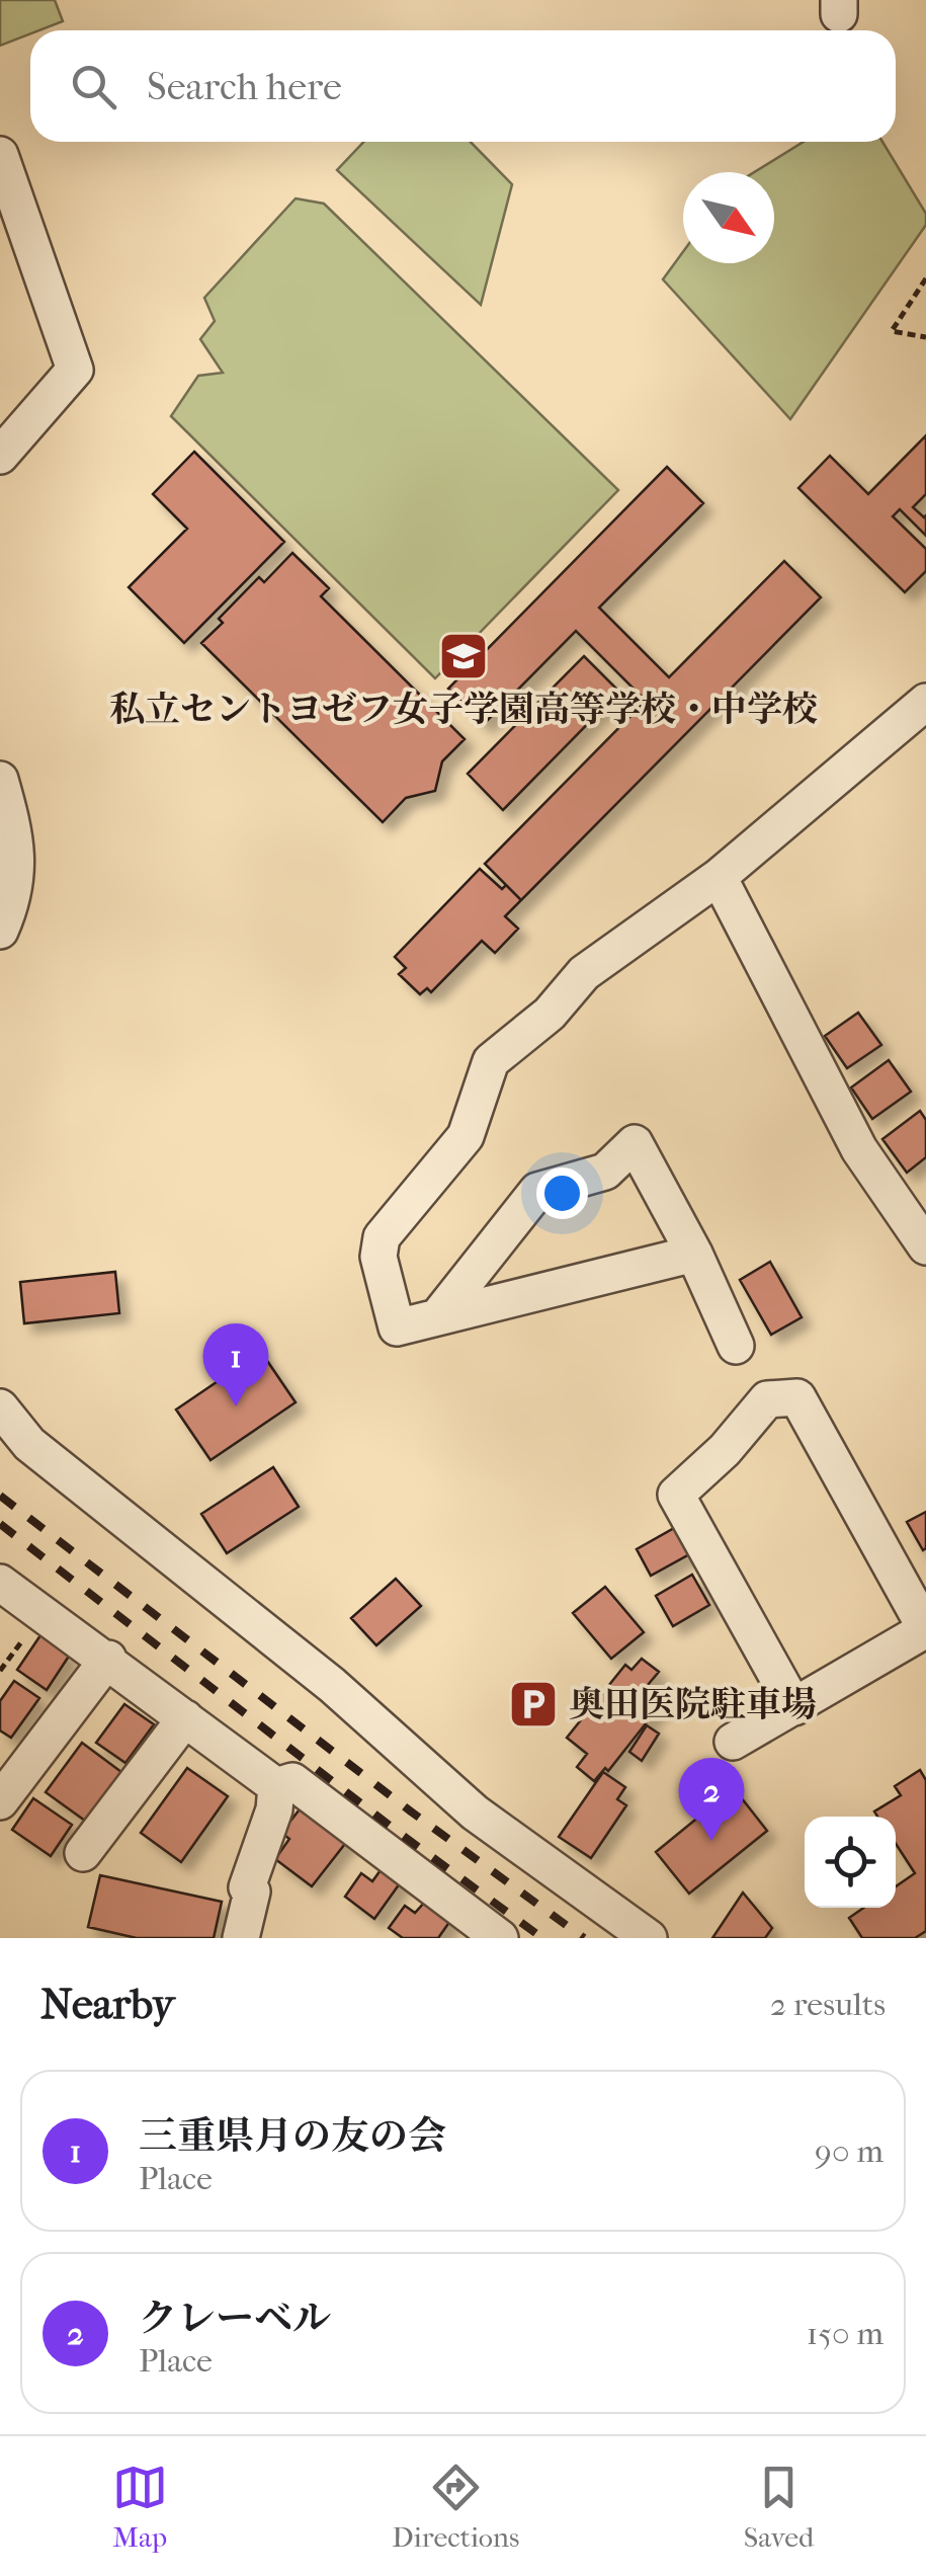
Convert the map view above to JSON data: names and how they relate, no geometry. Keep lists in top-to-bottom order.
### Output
{
  "places": {
    "school or university": ["私立セントヨゼフ女子学園高等学校・中学校"],
    "parking": ["奥田医院駐車場"]
  },
  "north": "bottom right",
  "page": {
    "search": "Search here",
    "pins": ["1", "2"],
    "heading": ["Nearby", "2 results"],
    "list": [
      {
        "mark": "1",
        "name": "三重県月の友の会",
        "note": "Place",
        "value": "90 m"
      },
      {
        "mark": "2",
        "name": "クレーベル",
        "note": "Place",
        "value": "150 m"
      }
    ],
    "nav": ["Map", "Directions", "Saved"]
  }
}
